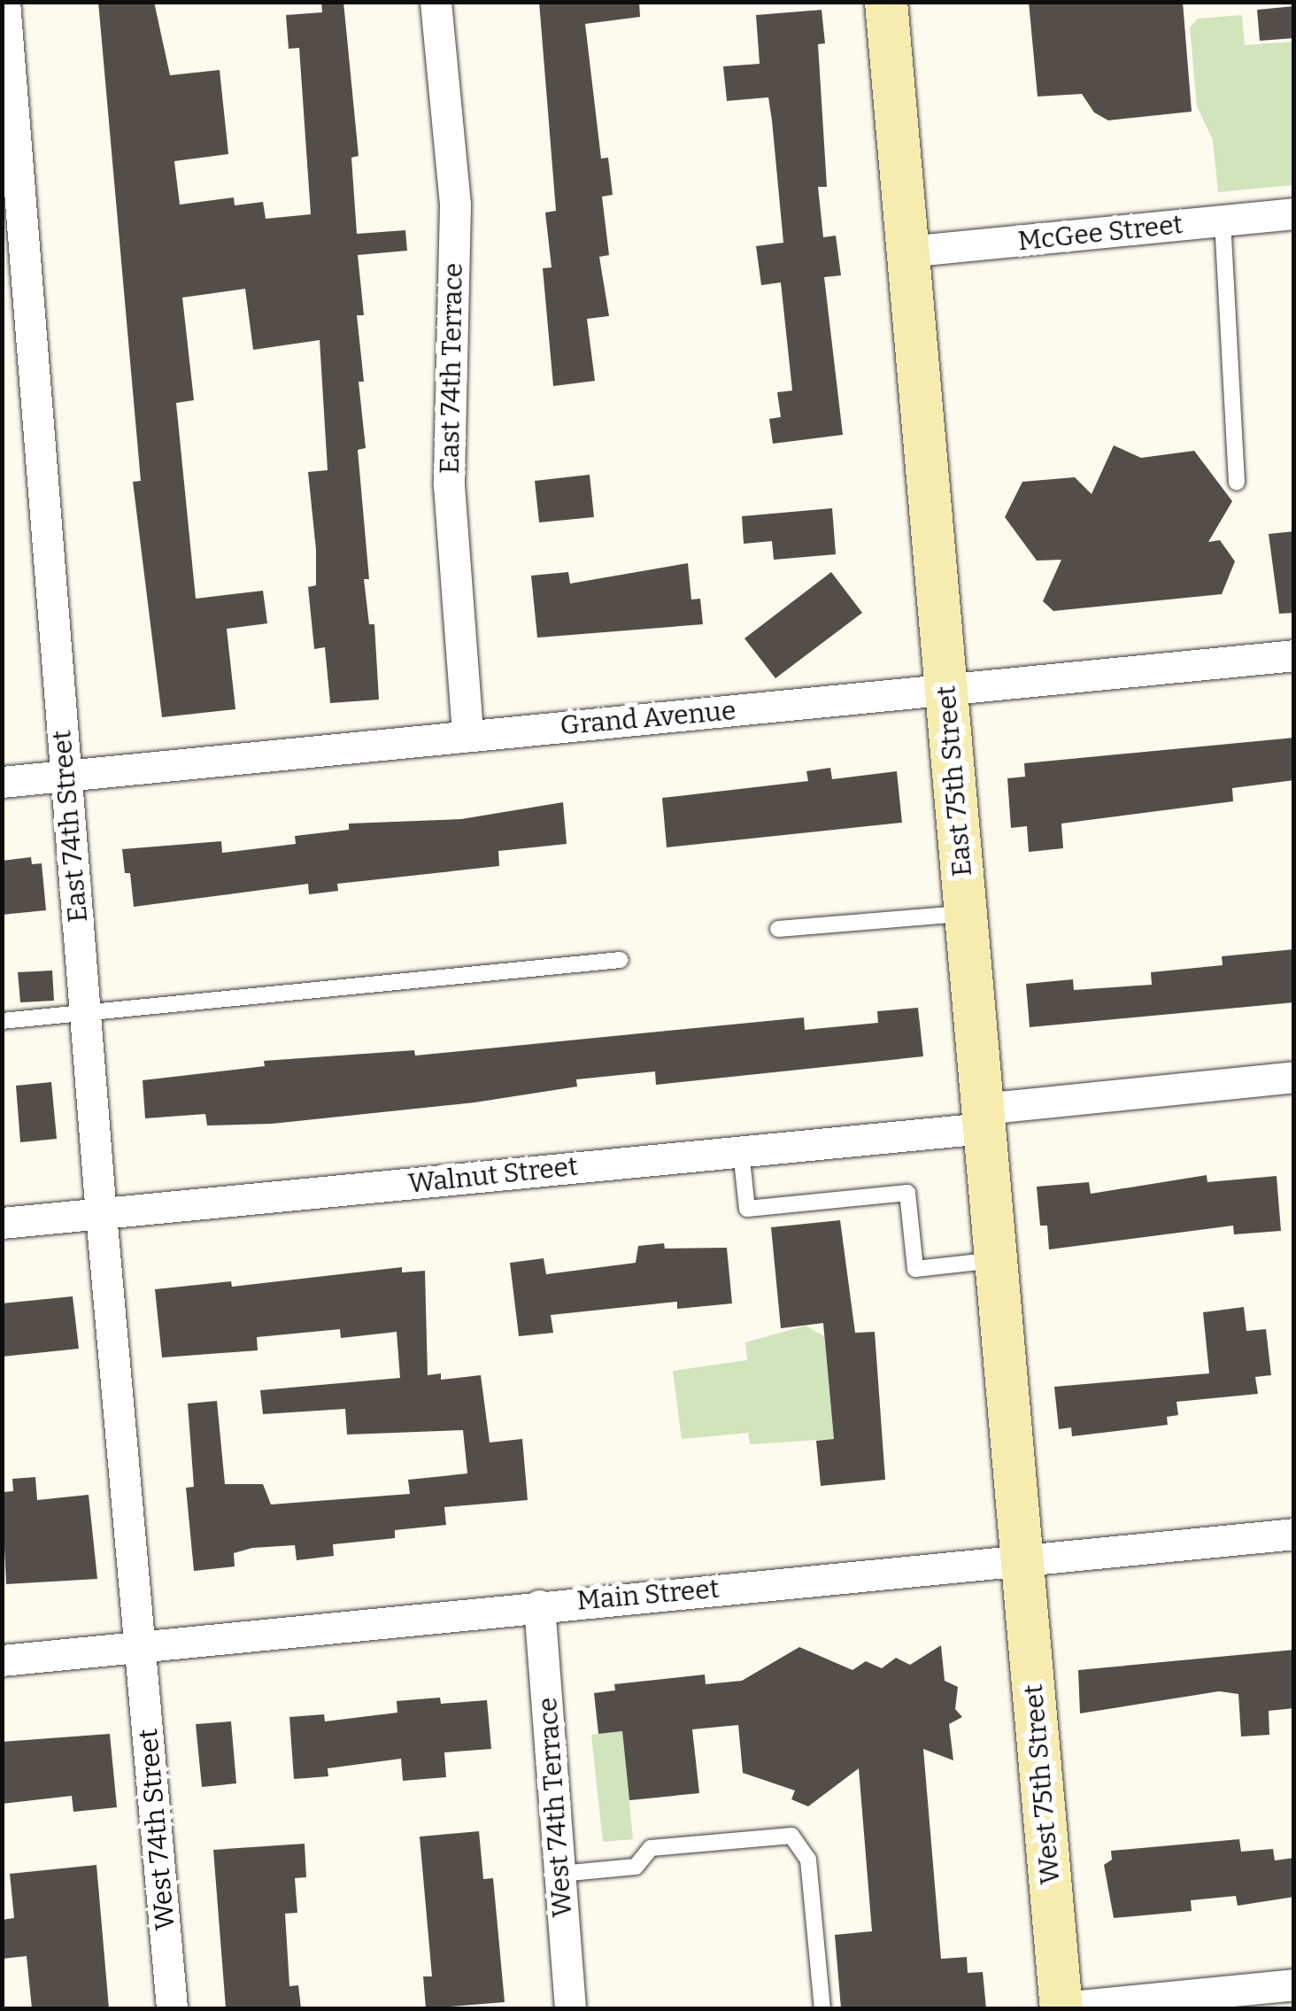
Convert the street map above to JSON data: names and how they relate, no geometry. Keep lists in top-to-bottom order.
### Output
{
  "streets": {
    "main road": ["East 75th Street", "West 75th Street"],
    "street": [
      "McGee Street",
      "East 74th Terrace",
      "Grand Avenue",
      "East 74th Street",
      "Walnut Street",
      "Main Street",
      "West 74th Terrace",
      "West 74th Street"
    ]
  },
  "crossings": [
    ["McGee Street", "East 75th Street"],
    ["East 74th Terrace", "Grand Avenue"],
    ["Grand Avenue", "East 75th Street"],
    ["Grand Avenue", "East 74th Street"],
    ["East 75th Street", "Walnut Street"],
    ["East 75th Street", "Main Street"],
    ["East 75th Street", "West 75th Street"],
    ["East 74th Street", "Walnut Street"],
    ["East 74th Street", "Main Street"],
    ["East 74th Street", "West 74th Street"],
    ["Main Street", "West 75th Street"],
    ["Main Street", "West 74th Terrace"],
    ["Main Street", "West 74th Street"]
  ]
}
